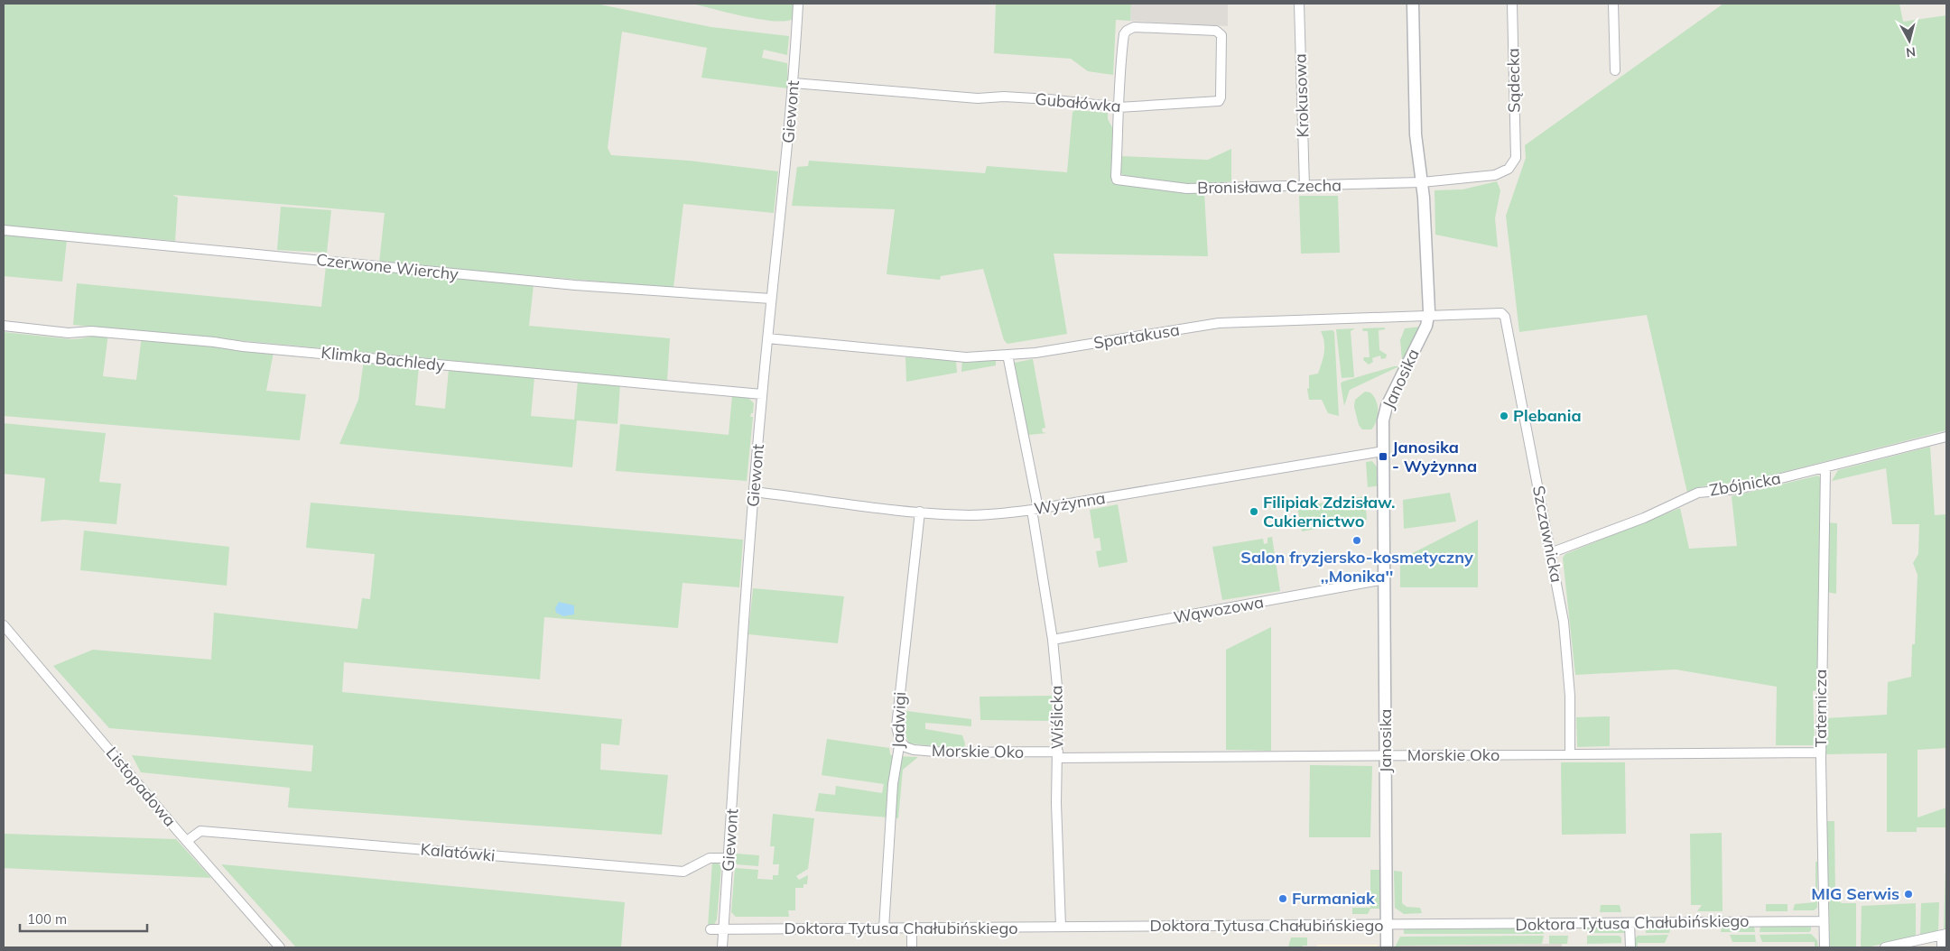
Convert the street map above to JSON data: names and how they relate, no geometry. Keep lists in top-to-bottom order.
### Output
{
  "streets": {
    "street": [
      "Sądecka",
      "Krokusowa",
      "Gubałówka",
      "Giewont",
      "Bronisława Czecha",
      "Czerwone Wierchy",
      "Spartakusa",
      "Klimka Bachledy",
      "Janosika",
      "Zbójnicka",
      "Wyżynna",
      "Szczawnicka",
      "Wąwozowa",
      "Taternicza",
      "Wiślicka",
      "Jadwigi",
      "Morskie Oko",
      "Listopadowa",
      "Kalatówki",
      "Doktora Tytusa Chałubińskiego"
    ]
  },
  "crossings": [
    ["Sądecka", "Bronisława Czecha"],
    ["Krokusowa", "Bronisława Czecha"],
    ["Gubałówka", "Giewont"],
    ["Gubałówka", "Bronisława Czecha"],
    ["Giewont", "Czerwone Wierchy"],
    ["Giewont", "Spartakusa"],
    ["Giewont", "Klimka Bachledy"],
    ["Giewont", "Wyżynna"],
    ["Giewont", "Kalatówki"],
    ["Giewont", "Doktora Tytusa Chałubińskiego"],
    ["Bronisława Czecha", "Janosika"],
    ["Spartakusa", "Janosika"],
    ["Spartakusa", "Szczawnicka"],
    ["Spartakusa", "Wiślicka"],
    ["Janosika", "Wyżynna"],
    ["Janosika", "Wąwozowa"],
    ["Janosika", "Morskie Oko"],
    ["Janosika", "Doktora Tytusa Chałubińskiego"],
    ["Zbójnicka", "Szczawnicka"],
    ["Zbójnicka", "Taternicza"],
    ["Wyżynna", "Wiślicka"],
    ["Wyżynna", "Jadwigi"],
    ["Szczawnicka", "Morskie Oko"],
    ["Wąwozowa", "Wiślicka"],
    ["Taternicza", "Morskie Oko"],
    ["Taternicza", "Doktora Tytusa Chałubińskiego"],
    ["Wiślicka", "Morskie Oko"],
    ["Wiślicka", "Doktora Tytusa Chałubińskiego"],
    ["Jadwigi", "Morskie Oko"],
    ["Jadwigi", "Doktora Tytusa Chałubińskiego"],
    ["Listopadowa", "Kalatówki"]
  ],
  "places": {
    "other": [
      "Plebania",
      "Filipiak Zdzisław. Cukiernictwo",
      "Salon fryzjersko-kosmetyczny ,,Monika''",
      "MIG Serwis",
      "Furmaniak"
    ],
    "transit": ["Janosika - Wyżynna"]
  },
  "scale_bar": "100 m",
  "north": "bottom"
}
